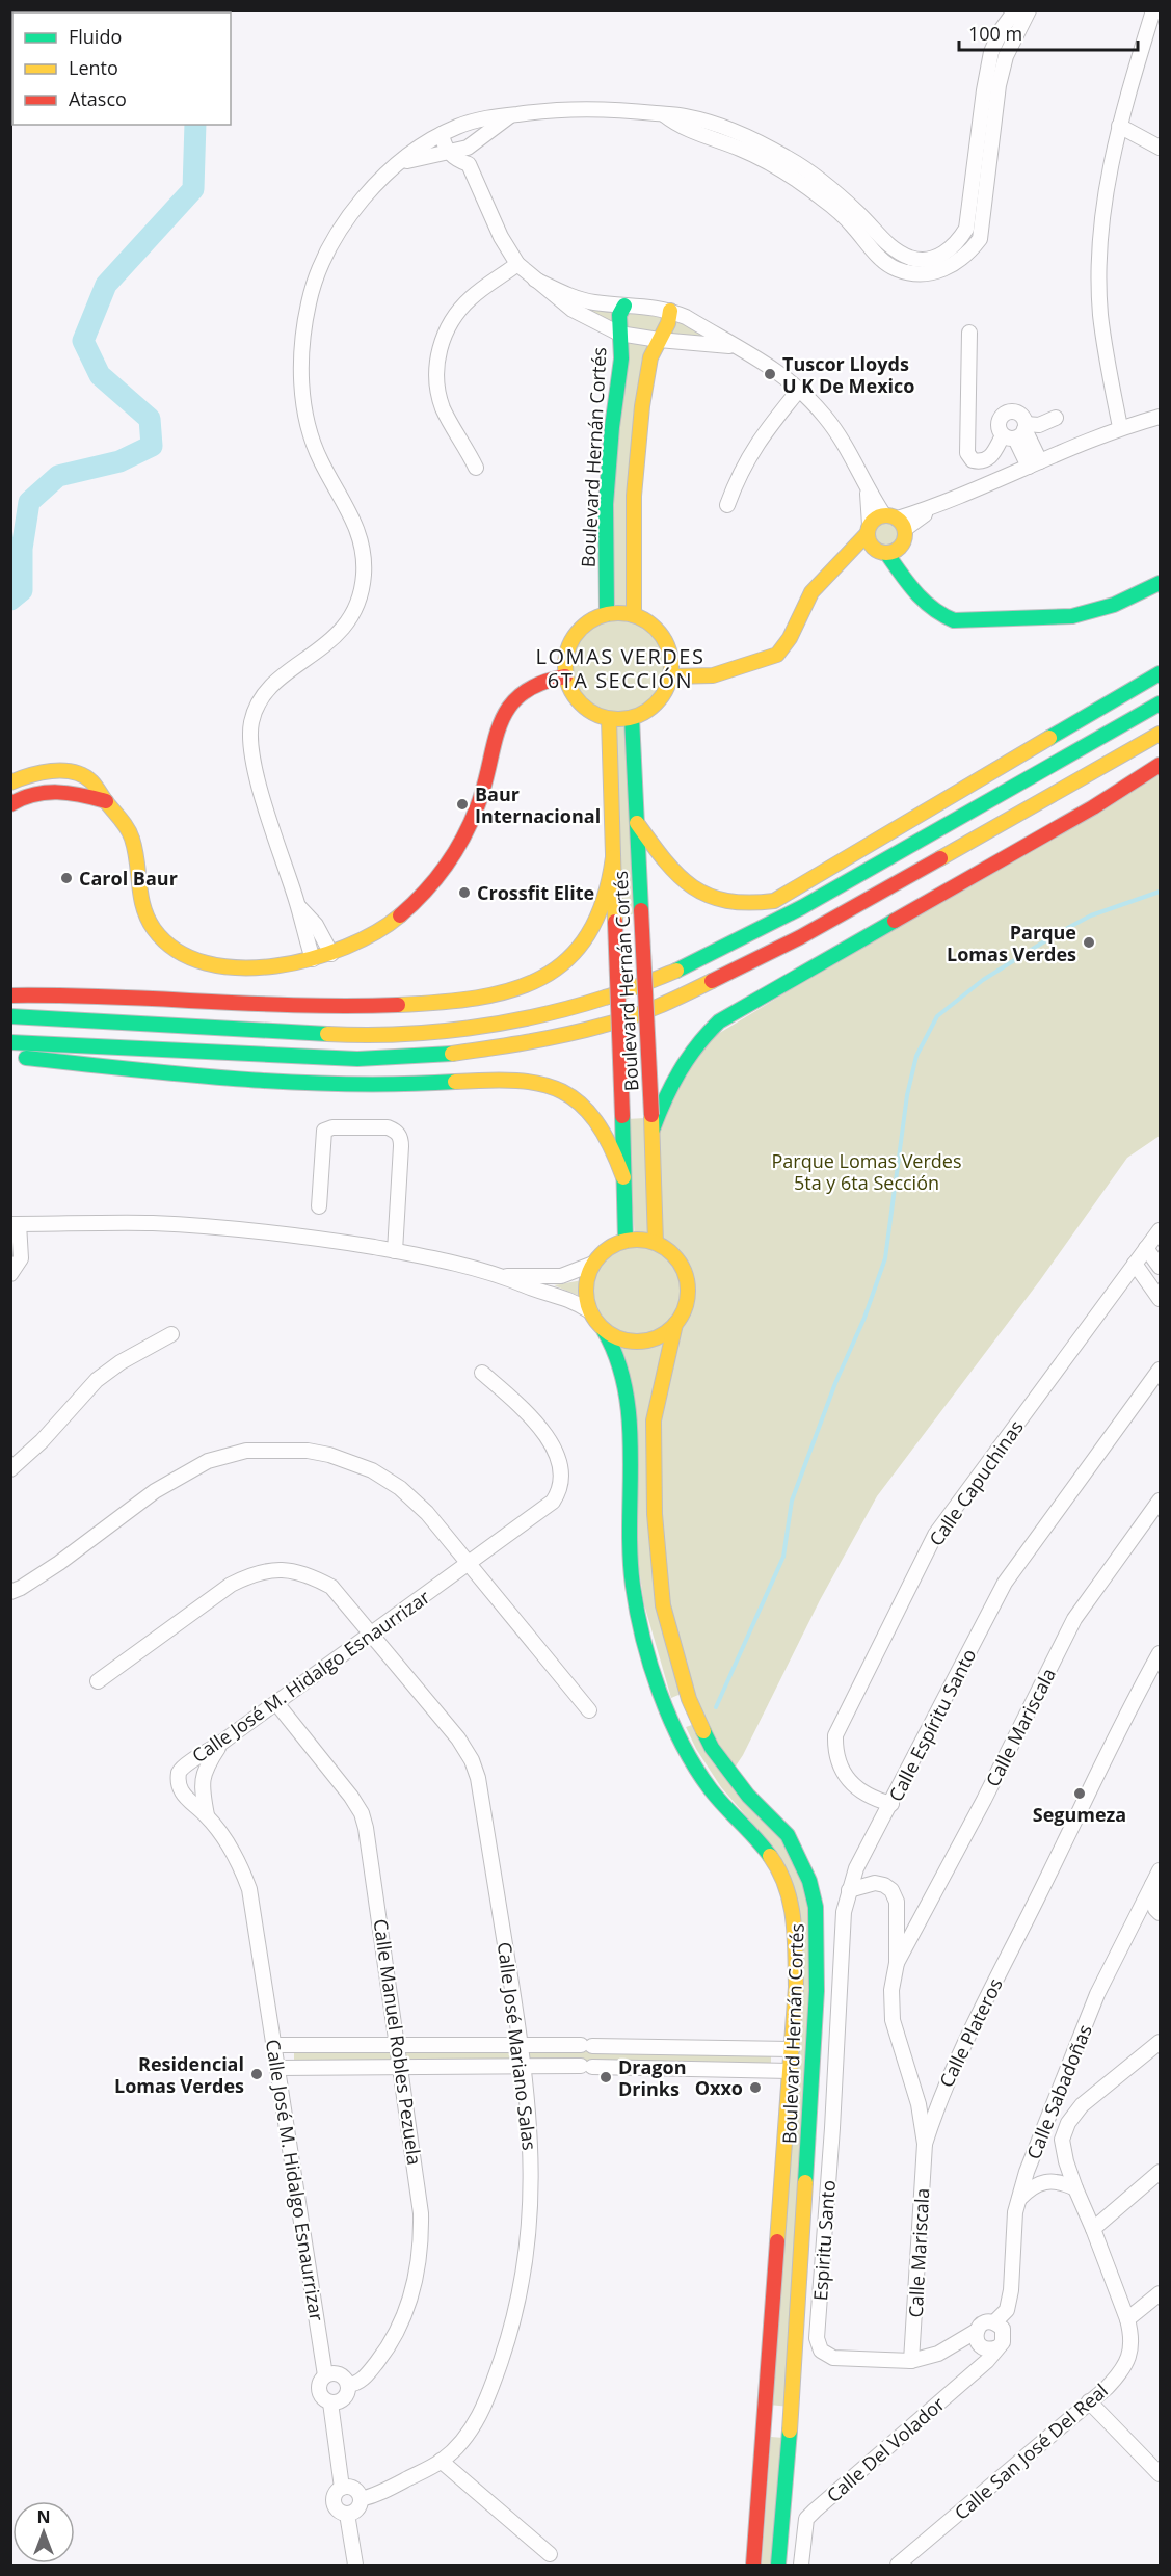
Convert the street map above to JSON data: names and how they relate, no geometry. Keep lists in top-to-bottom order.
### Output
{
  "streets": {
    "main road": ["Boulevard Hernán Cortés"],
    "street": [
      "Calle Capuchinas",
      "Calle José M. Hidalgo Esnaurrizar",
      "Calle Espíritu Santo",
      "Calle Mariscala",
      "Calle Plateros",
      "Calle Manuel Robles Pezuela",
      "Calle José Mariano Salas",
      "Calle Sabadoñas",
      "Espiritu Santo",
      "Calle Del Volador",
      "Calle San José Del Real"
    ]
  },
  "crossings": [
    ["Calle Capuchinas", "Calle Espíritu Santo"],
    ["Calle José M. Hidalgo Esnaurrizar", "Calle Manuel Robles Pezuela"],
    ["Calle José M. Hidalgo Esnaurrizar", "Calle José Mariano Salas"],
    ["Calle Espíritu Santo", "Calle Plateros"],
    ["Calle Espíritu Santo", "Espiritu Santo"],
    ["Calle Mariscala", "Calle Plateros"],
    ["Calle Mariscala", "Espiritu Santo"],
    ["Calle Sabadoñas", "Calle Del Volador"]
  ],
  "districts": ["LOMAS VERDES 6TA SECCIÓN"],
  "parks": ["Parque Lomas Verdes 5ta y 6ta Sección"],
  "places": [
    "Tuscor Lloyds U K De Mexico",
    "Baur Internacional",
    "Carol Baur",
    "Crossfit Elite",
    "Parque Lomas Verdes",
    "Segumeza",
    "Residencial Lomas Verdes",
    "Dragon Drinks",
    "Oxxo"
  ],
  "legend": ["Fluido", "Lento", "Atasco"],
  "scale_bar": "100 m",
  "north": "top"
}
